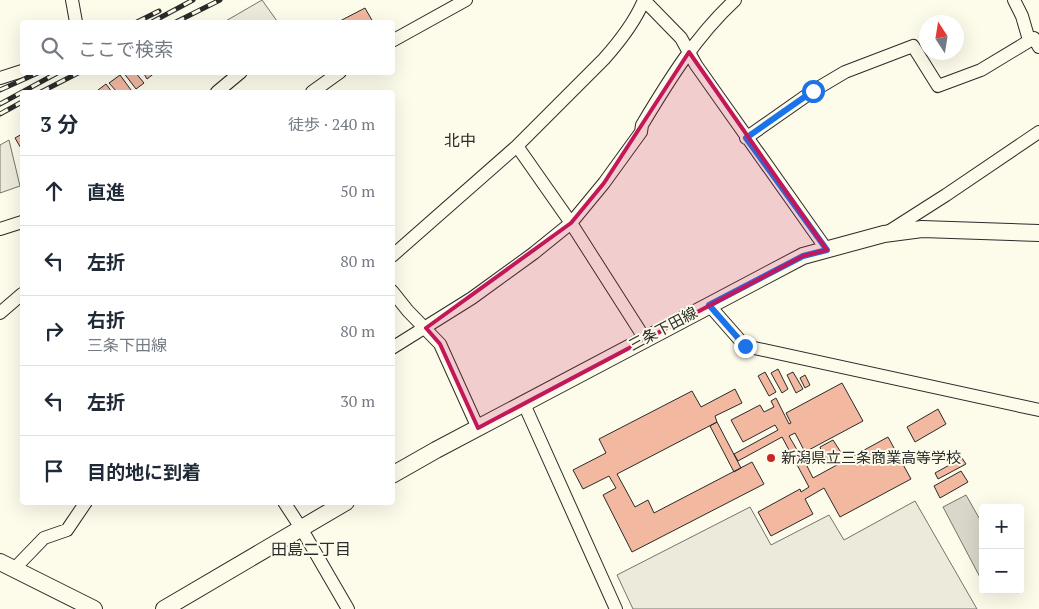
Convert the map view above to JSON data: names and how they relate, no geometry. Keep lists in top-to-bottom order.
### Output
{
  "streets": {
    "main road": ["三条下田線"]
  },
  "districts": ["北中", "田島二丁目"],
  "places": ["新潟県立三条商業高等学校"],
  "north": "top",
  "page": {
    "search": "ここで検索",
    "heading": ["3 分", "徒歩 · 240 m"],
    "list": [
      ["直進", "50 m"],
      ["左折", "80 m"],
      ["右折", "三条下田線", "80 m"],
      ["左折", "30 m"],
      "目的地に到着"
    ],
    "map_buttons": ["+", "−"]
  }
}
